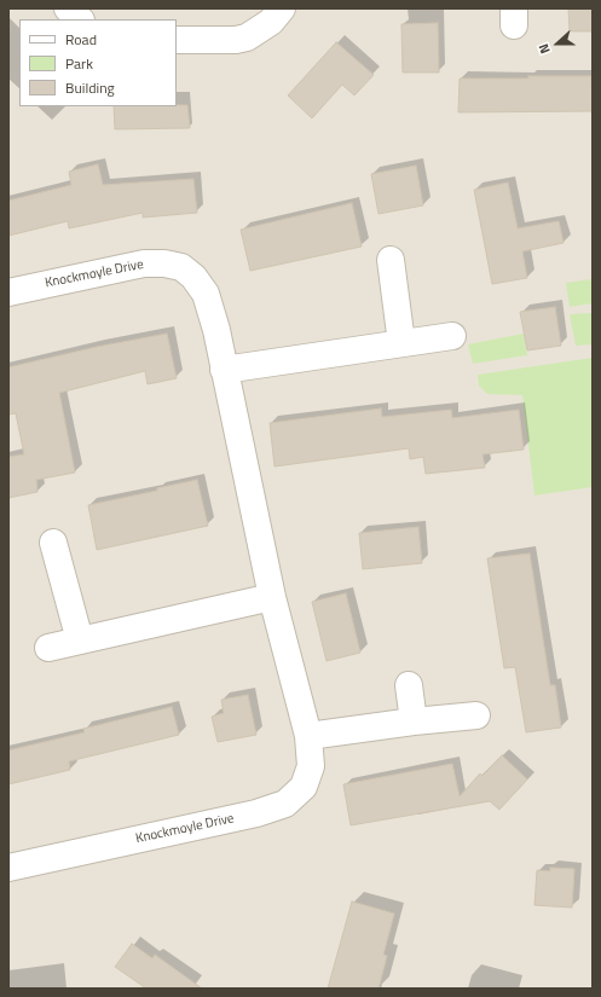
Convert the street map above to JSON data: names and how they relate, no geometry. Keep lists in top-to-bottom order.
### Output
{
  "streets": {
    "street": ["Knockmoyle Drive"]
  },
  "legend": ["Road", "Park", "Building"],
  "north": "left"
}
